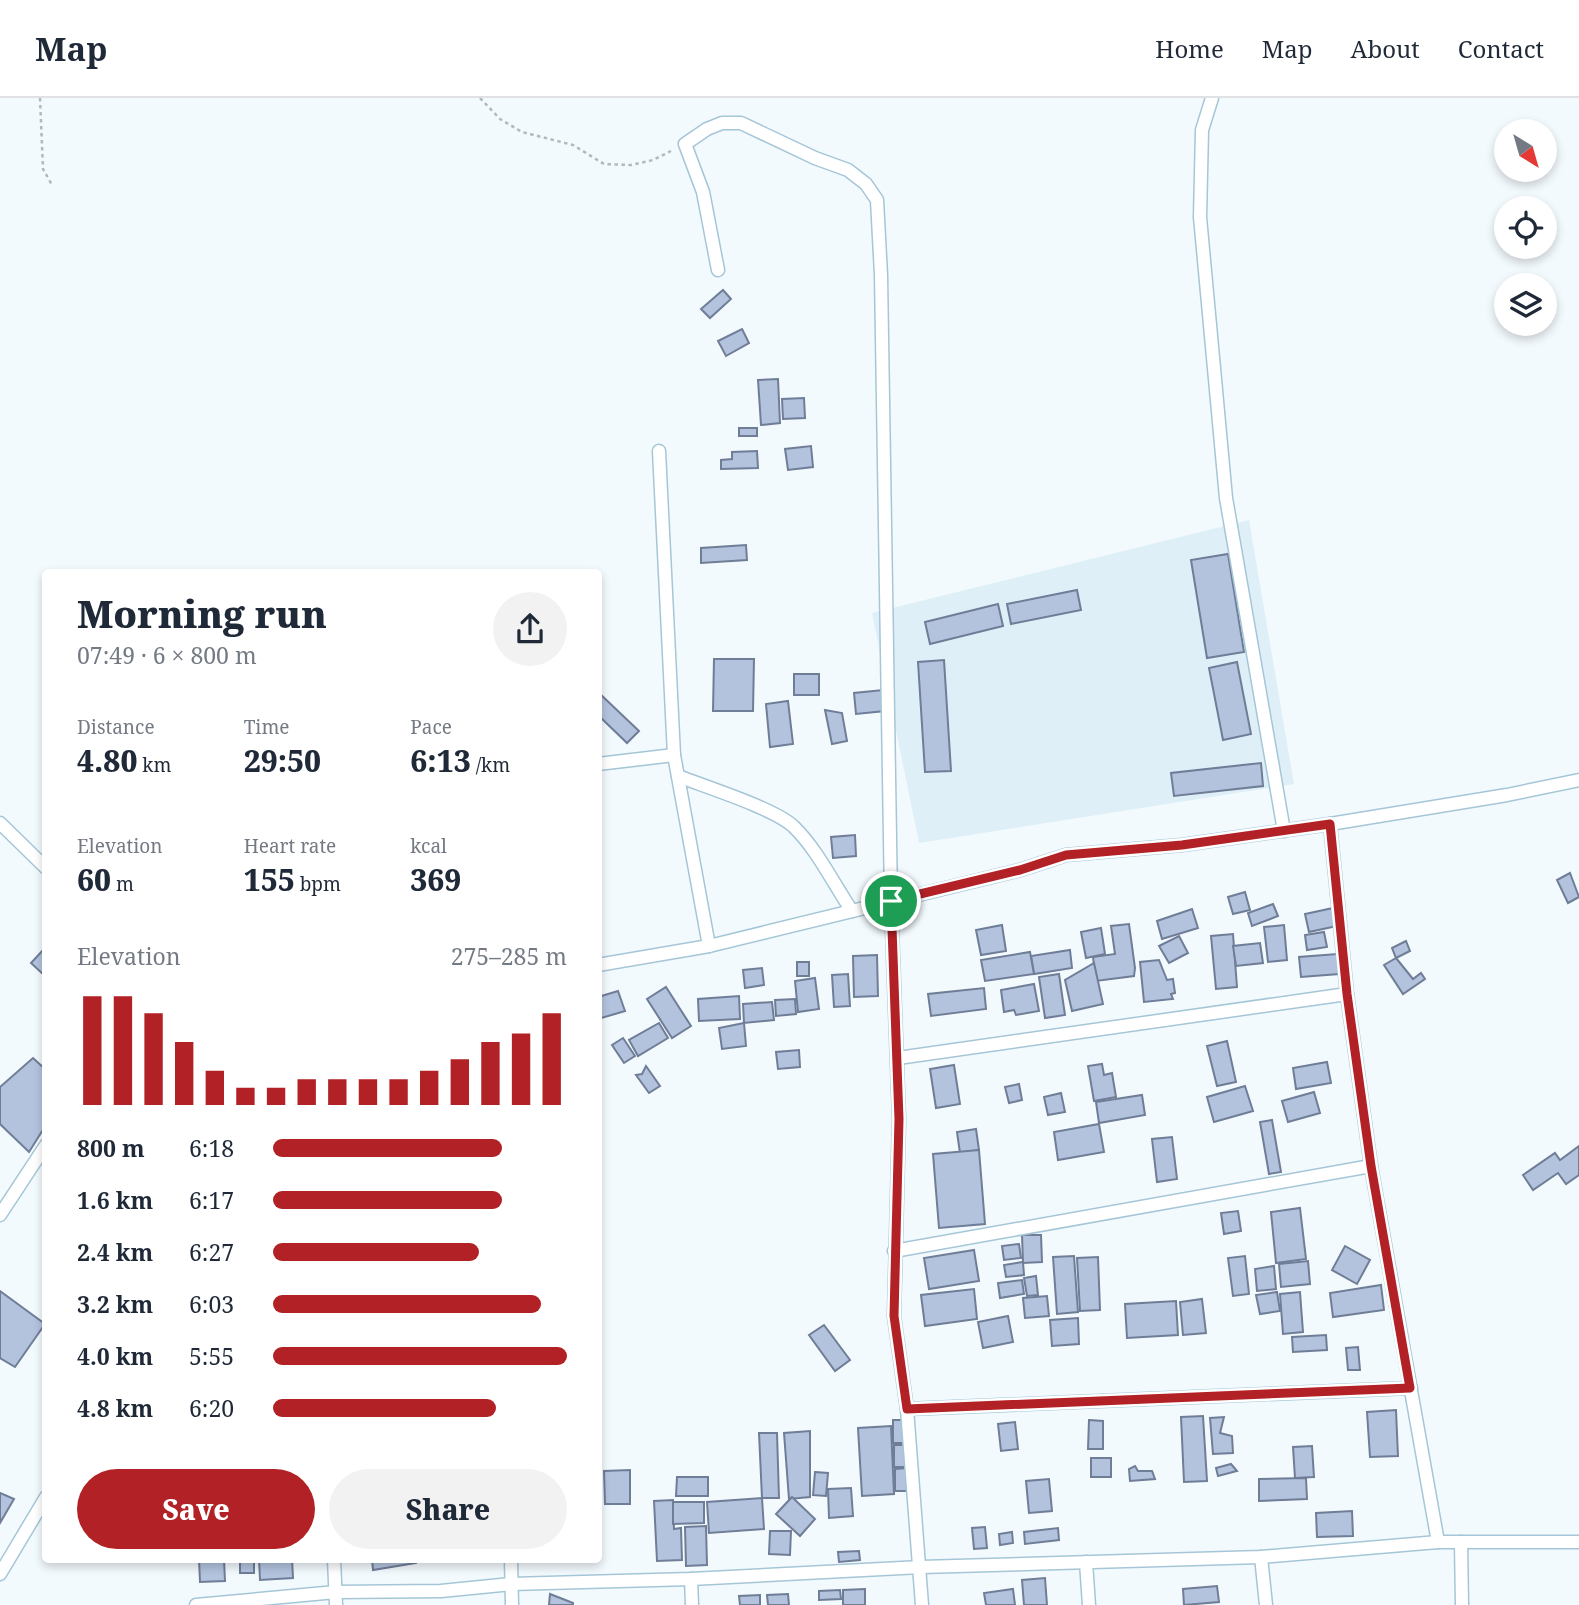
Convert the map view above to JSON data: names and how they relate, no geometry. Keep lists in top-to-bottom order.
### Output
{
  "north": "bottom right",
  "page": {
    "header": "Map",
    "nav": [
      "Home",
      "Map",
      "About",
      "Contact"
    ],
    "heading": ["Morning run", "07:49 · 6 × 800 m"],
    "stats": [
      ["Distance", "4.80 km"],
      ["Time", "29:50"],
      ["Pace", "6:13 /km"],
      ["Elevation", "60 m"],
      ["Heart rate", "155 bpm"],
      ["kcal", "369"]
    ],
    "chart": ["Elevation", "275–285 m"],
    "list": [
      {
        "name": "800 m",
        "note": "6:18"
      },
      {
        "name": "1.6 km",
        "note": "6:17"
      },
      {
        "name": "2.4 km",
        "note": "6:27"
      },
      {
        "name": "3.2 km",
        "note": "6:03"
      },
      {
        "name": "4.0 km",
        "note": "5:55"
      },
      {
        "name": "4.8 km",
        "note": "6:20"
      }
    ],
    "buttons": ["Save", "Share"]
  }
}
